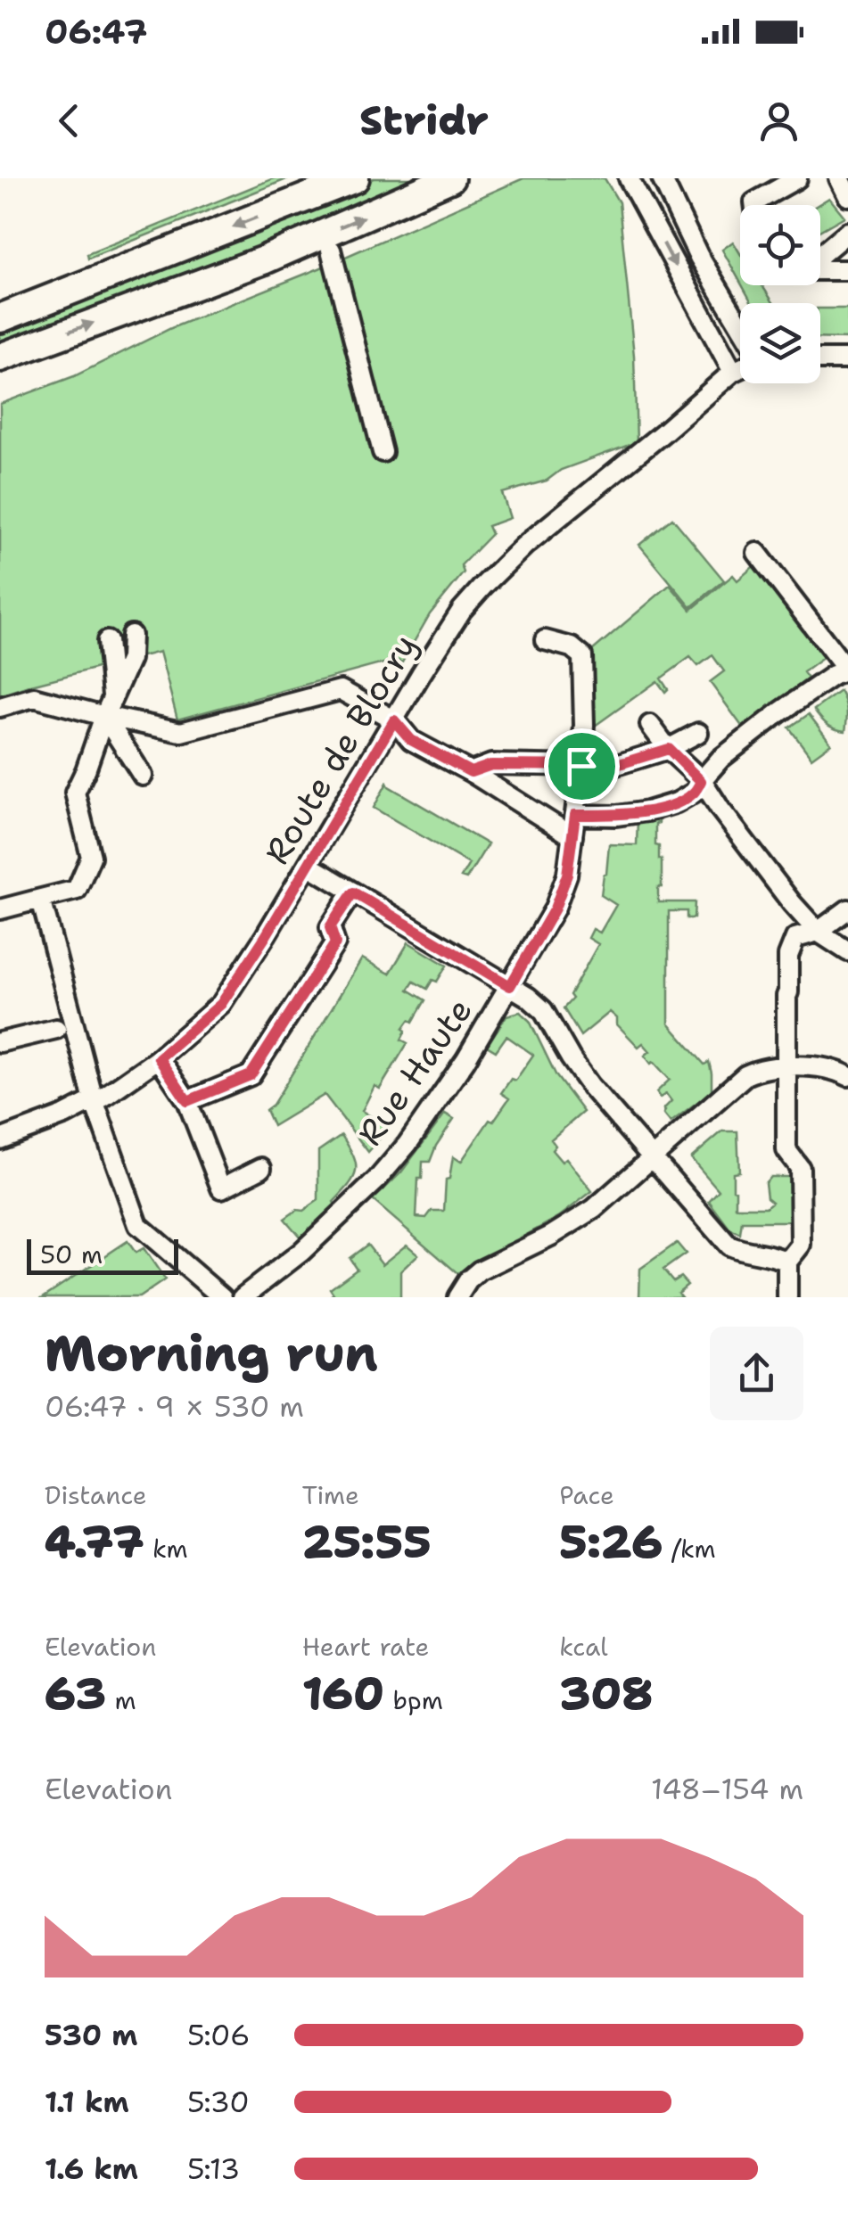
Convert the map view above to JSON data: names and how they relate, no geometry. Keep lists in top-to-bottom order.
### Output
{
  "streets": {
    "street": ["Route de Blocry", "Rue Haute"]
  },
  "scale_bar": "50 m",
  "page": {
    "status": "06:47",
    "header": "Stridr",
    "scale": "50 m",
    "heading": ["Morning run", "06:47 · 9 × 530 m"],
    "stats": [
      ["Distance", "4.77 km"],
      ["Time", "25:55"],
      ["Pace", "5:26 /km"],
      ["Elevation", "63 m"],
      ["Heart rate", "160 bpm"],
      ["kcal", "308"]
    ],
    "chart": ["Elevation", "148–154 m"],
    "list": [
      {
        "name": "530 m",
        "note": "5:06"
      },
      {
        "name": "1.1 km",
        "note": "5:30"
      },
      {
        "name": "1.6 km",
        "note": "5:13"
      }
    ]
  }
}
